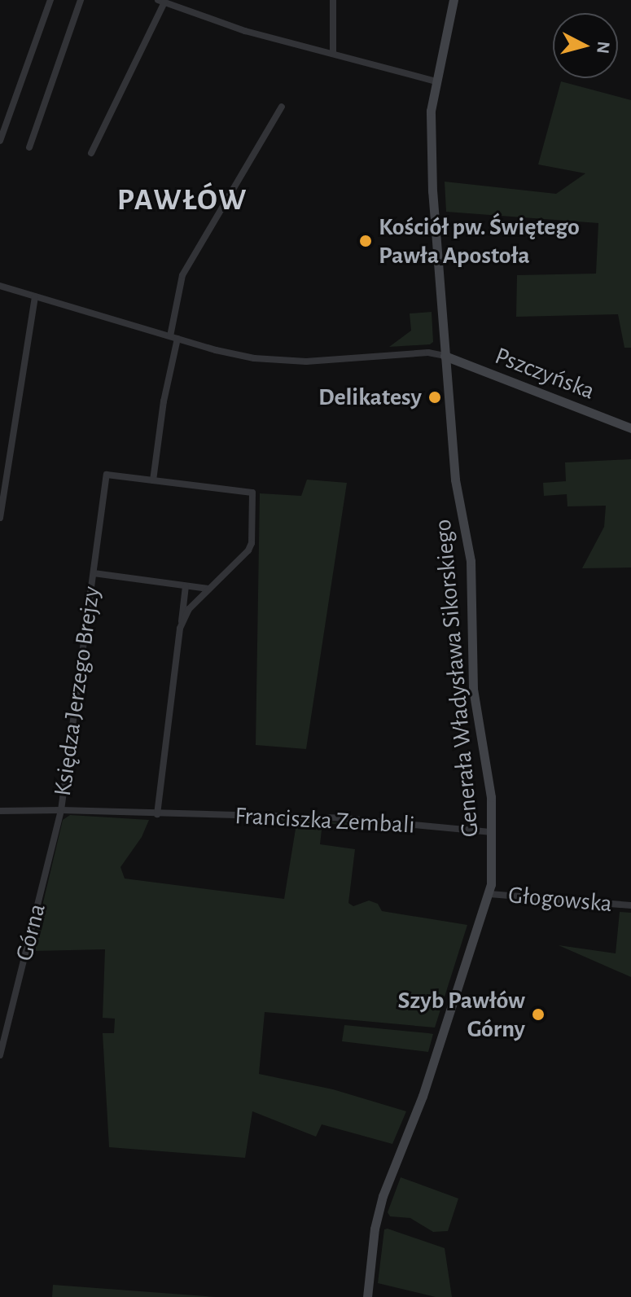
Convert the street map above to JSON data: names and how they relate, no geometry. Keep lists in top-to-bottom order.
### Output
{
  "streets": {
    "street": [
      "Pszczyńska",
      "Generała Władysława Sikorskiego",
      "Księdza Jerzego Brejzy",
      "Franciszka Zembali",
      "Głogowska",
      "Górna"
    ]
  },
  "crossings": [
    ["Pszczyńska", "Generała Władysława Sikorskiego"],
    ["Generała Władysława Sikorskiego", "Franciszka Zembali"],
    ["Generała Władysława Sikorskiego", "Głogowska"],
    ["Księdza Jerzego Brejzy", "Franciszka Zembali"],
    ["Księdza Jerzego Brejzy", "Górna"],
    ["Franciszka Zembali", "Górna"]
  ],
  "districts": ["PAWŁÓW"],
  "places": ["Kościół pw. Świętego Pawła Apostoła", "Delikatesy", "Szyb Pawłów Górny"],
  "north": "right"
}
